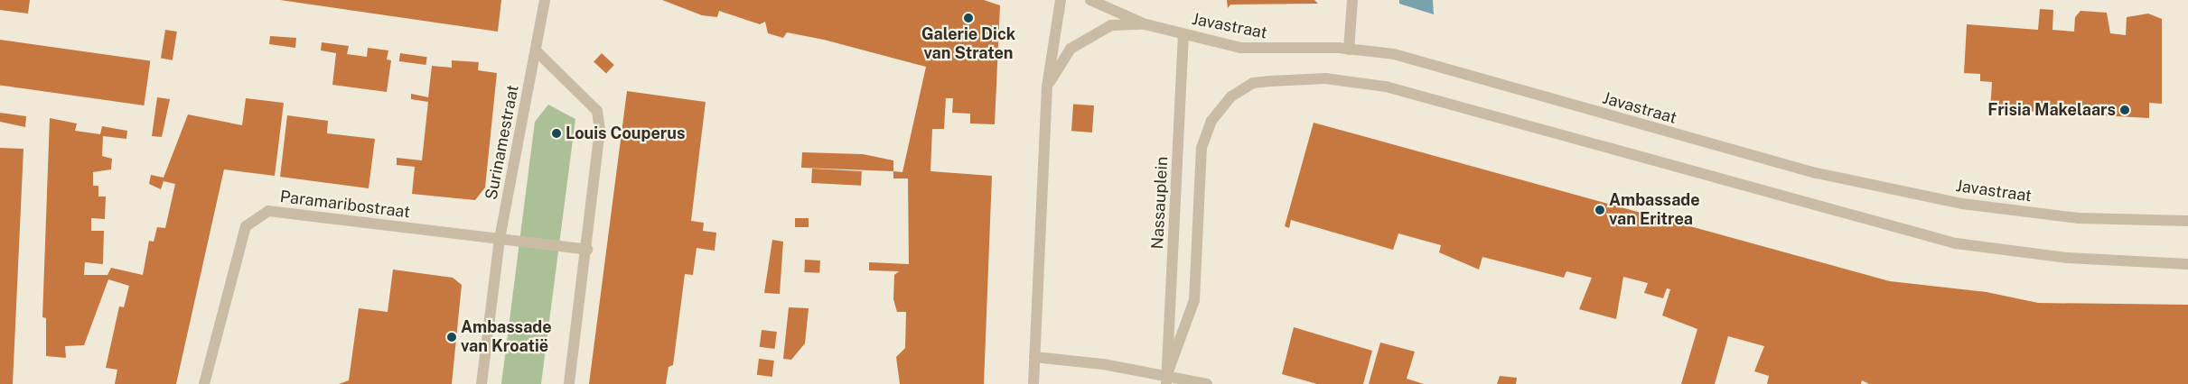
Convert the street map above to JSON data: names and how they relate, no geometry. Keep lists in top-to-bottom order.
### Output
{
  "streets": {
    "street": [
      "Javastraat",
      "Surinamestraat",
      "Nassauplein",
      "Paramaribostraat"
    ]
  },
  "crossings": [
    ["Javastraat", "Nassauplein"],
    ["Surinamestraat", "Paramaribostraat"]
  ],
  "places": [
    "Galerie Dick van Straten",
    "Frisia Makelaars",
    "Louis Couperus",
    "Ambassade van Eritrea",
    "Ambassade van Kroatië"
  ]
}
